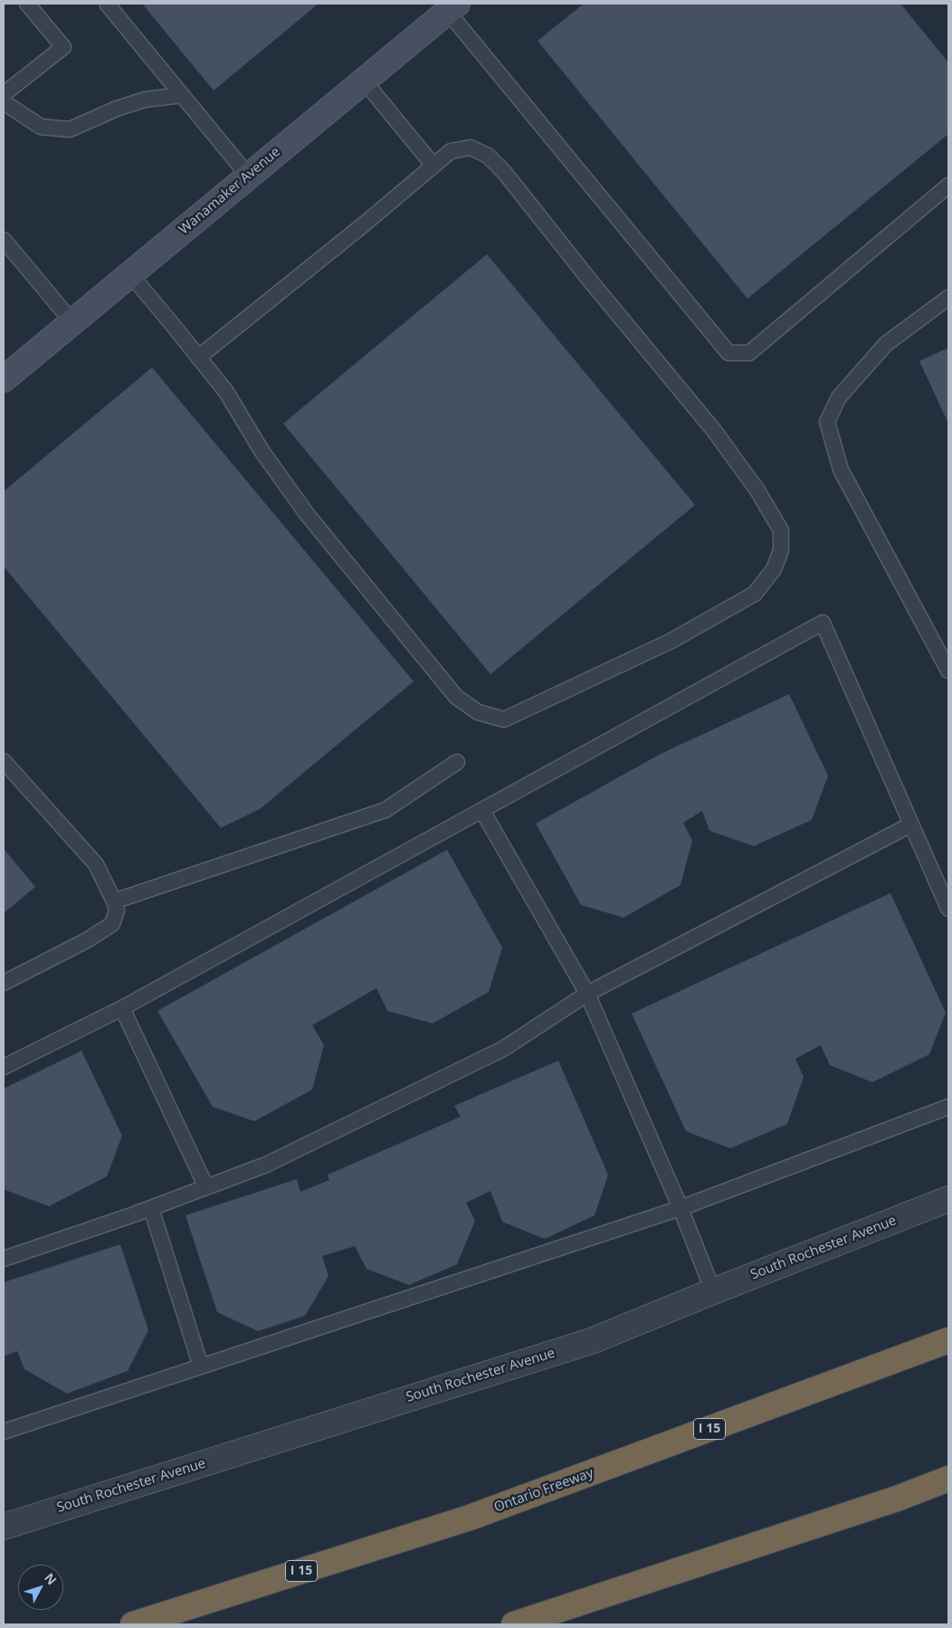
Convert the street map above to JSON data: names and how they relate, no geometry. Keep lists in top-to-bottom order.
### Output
{
  "streets": {
    "highway": ["I 15", "Ontario Freeway"],
    "street": ["Wanamaker Avenue", "South Rochester Avenue"]
  },
  "north": "top right"
}
